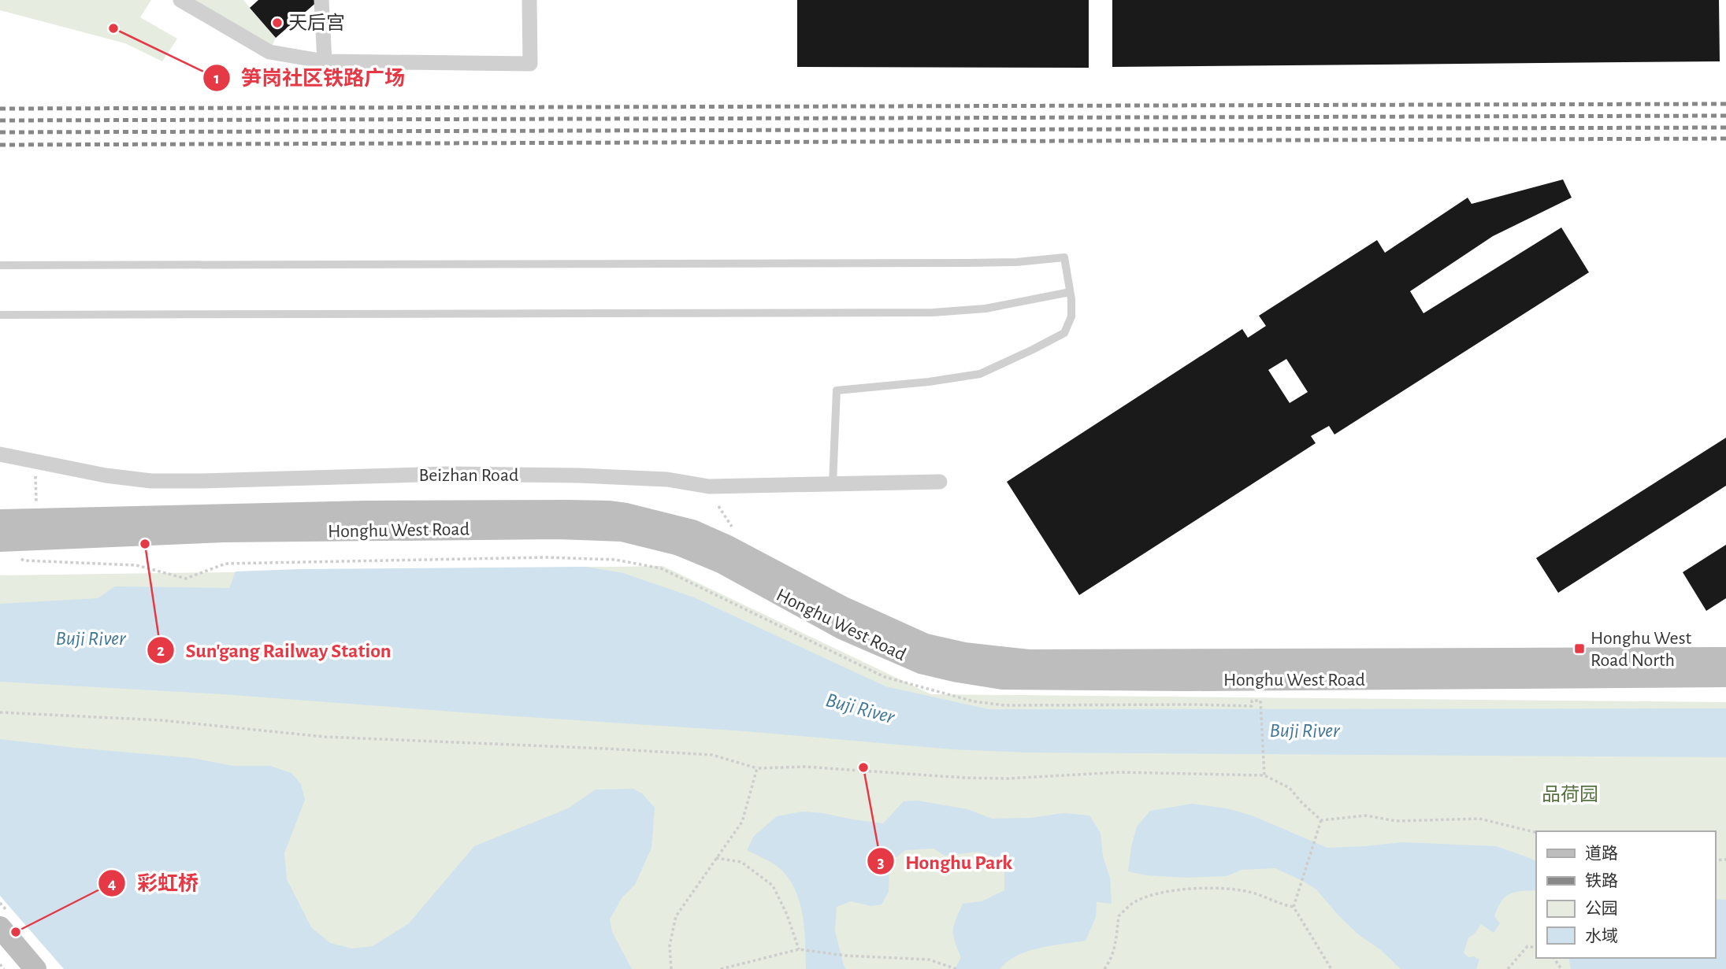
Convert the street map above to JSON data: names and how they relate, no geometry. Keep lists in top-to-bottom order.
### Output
{
  "streets": {
    "main road": ["Honghu West Road"],
    "street": ["Beizhan Road"]
  },
  "water": ["Buji River"],
  "parks": ["品荷园"],
  "places": {
    "other": [
      "天后宫",
      "笋岗社区铁路广场",
      "Sun'gang Railway Station",
      "Honghu Park",
      "彩虹桥"
    ],
    "transit": ["Honghu West Road North"]
  },
  "legend": [
    "道路",
    "铁路",
    "公园",
    "水域"
  ]
}
